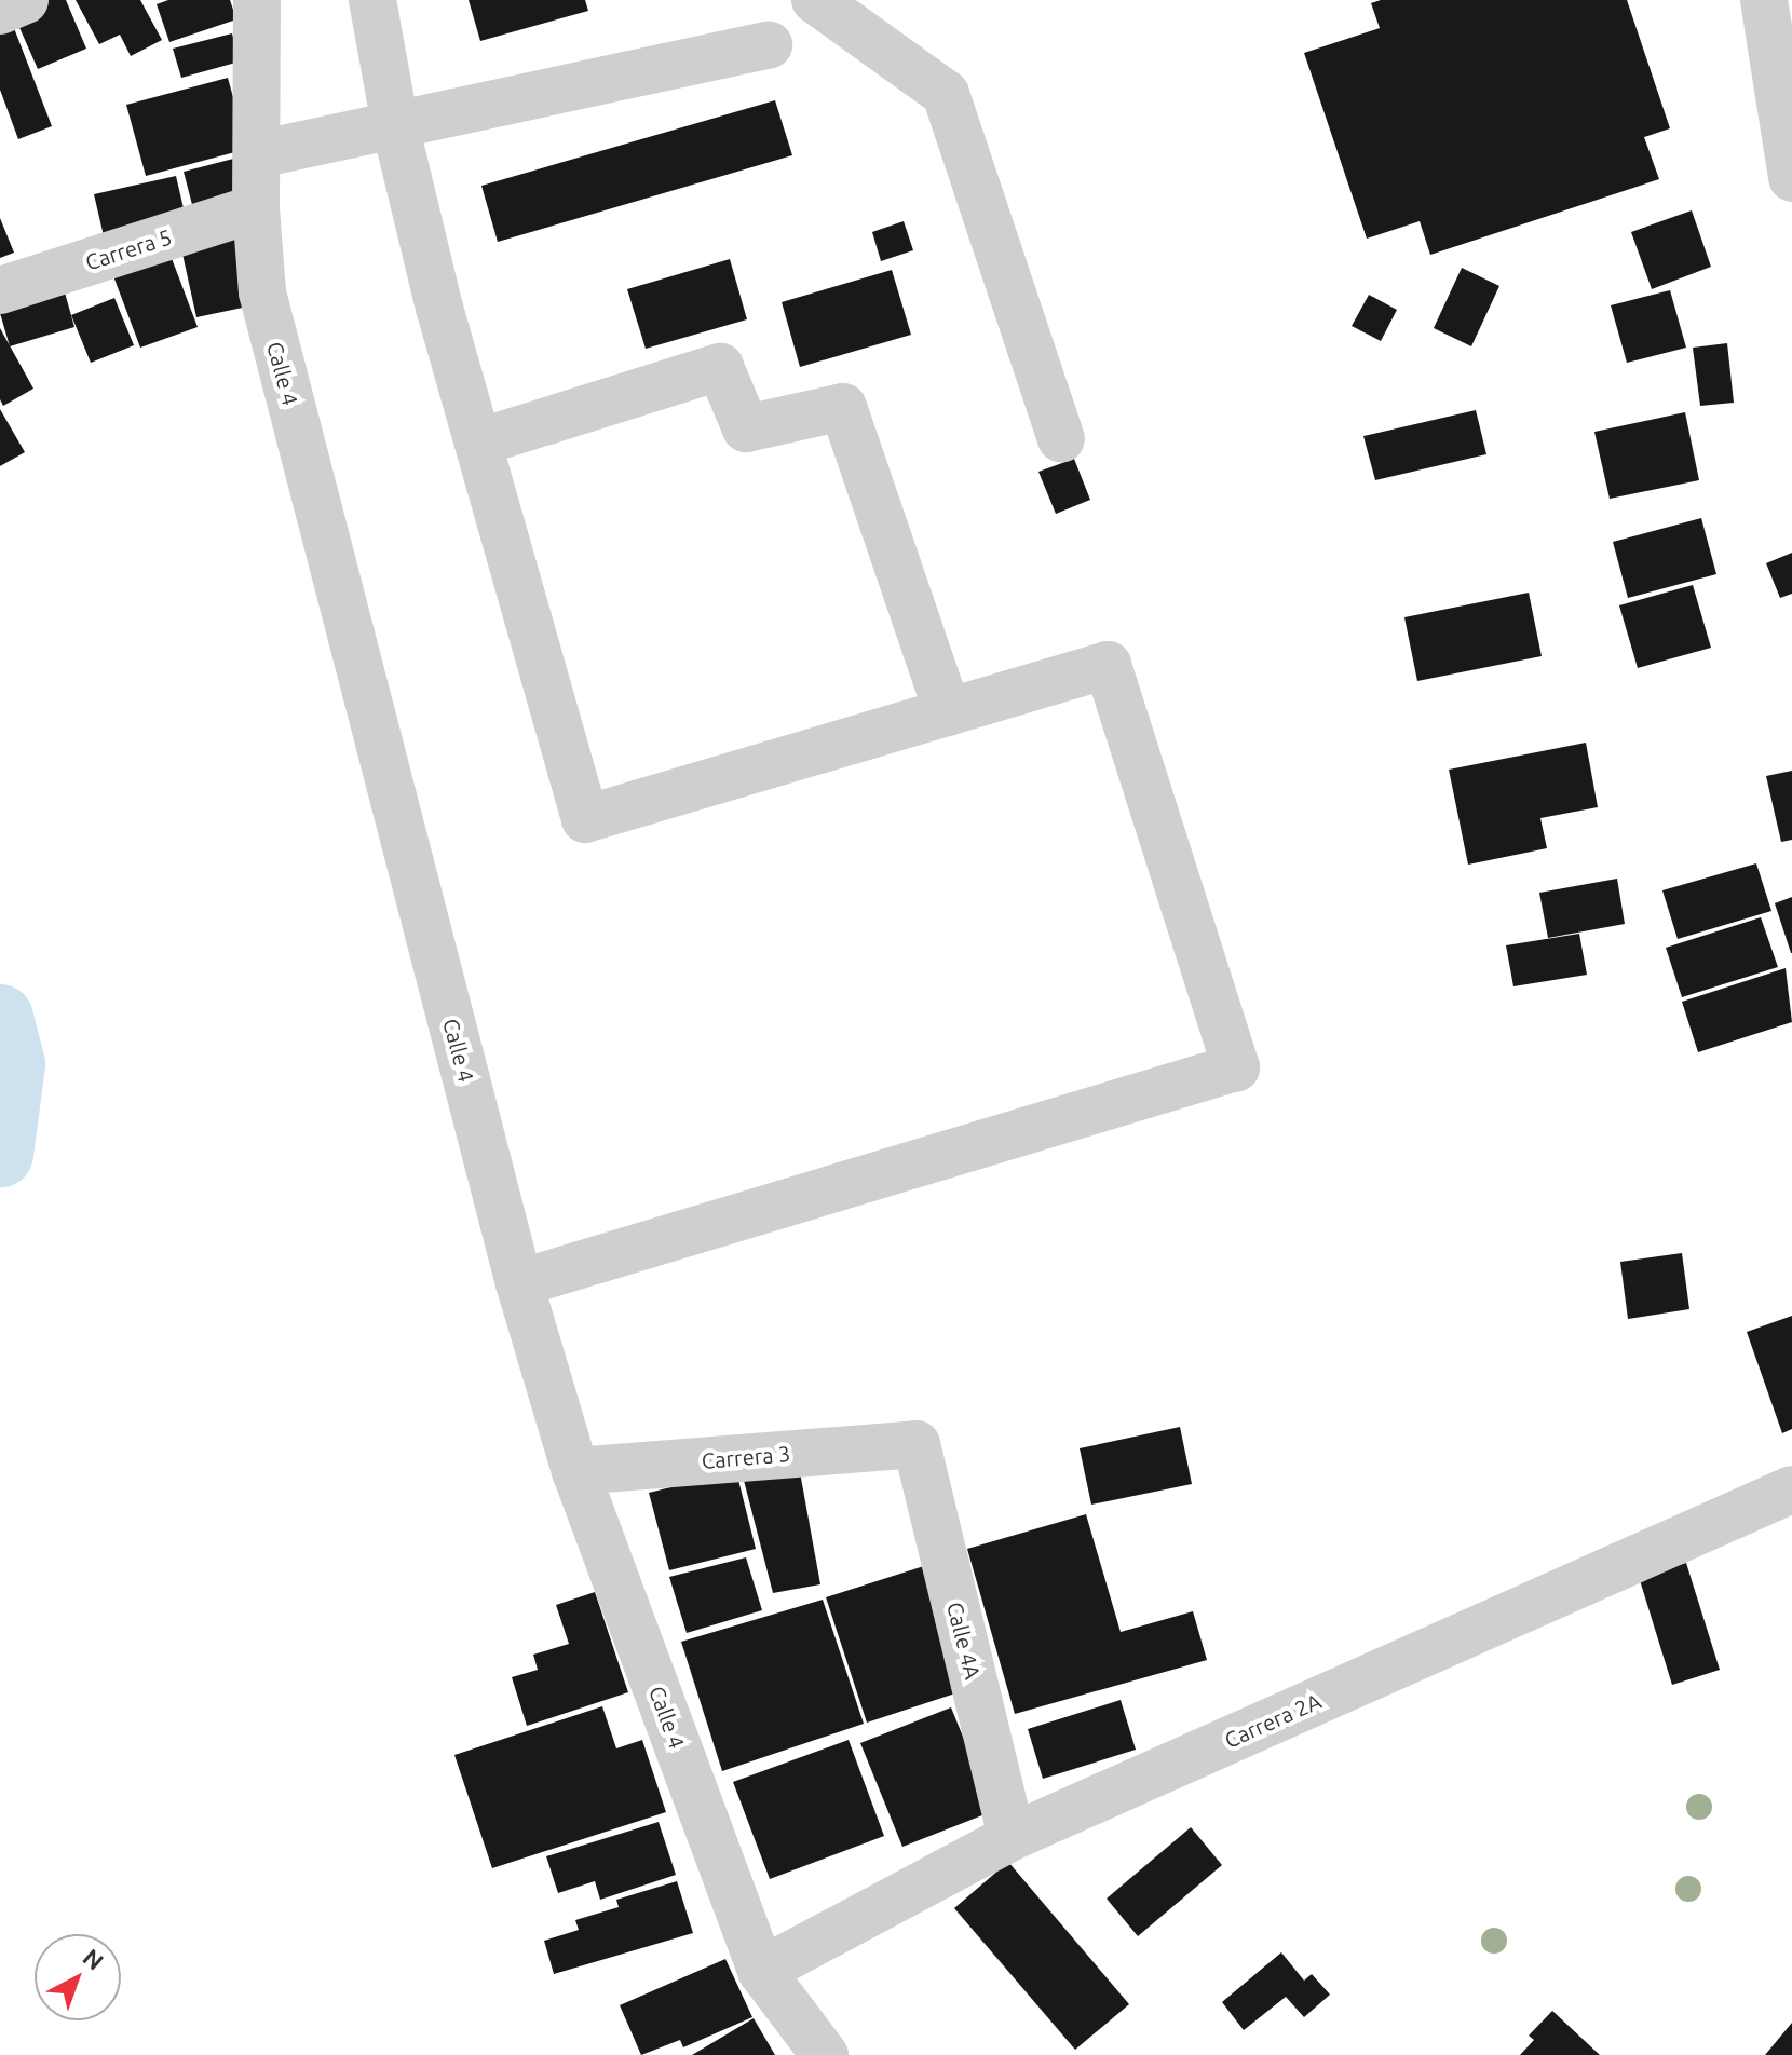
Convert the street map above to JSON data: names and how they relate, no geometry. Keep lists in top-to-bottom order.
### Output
{
  "streets": {
    "street": [
      "Carrera 5",
      "Calle 4",
      "Carrera 3",
      "Calle 4A",
      "Carrera 2A"
    ]
  },
  "crossings": [
    ["Carrera 5", "Calle 4"],
    ["Calle 4", "Carrera 3"],
    ["Calle 4", "Carrera 2A"],
    ["Carrera 3", "Calle 4A"],
    ["Calle 4A", "Carrera 2A"]
  ],
  "north": "top right"
}
